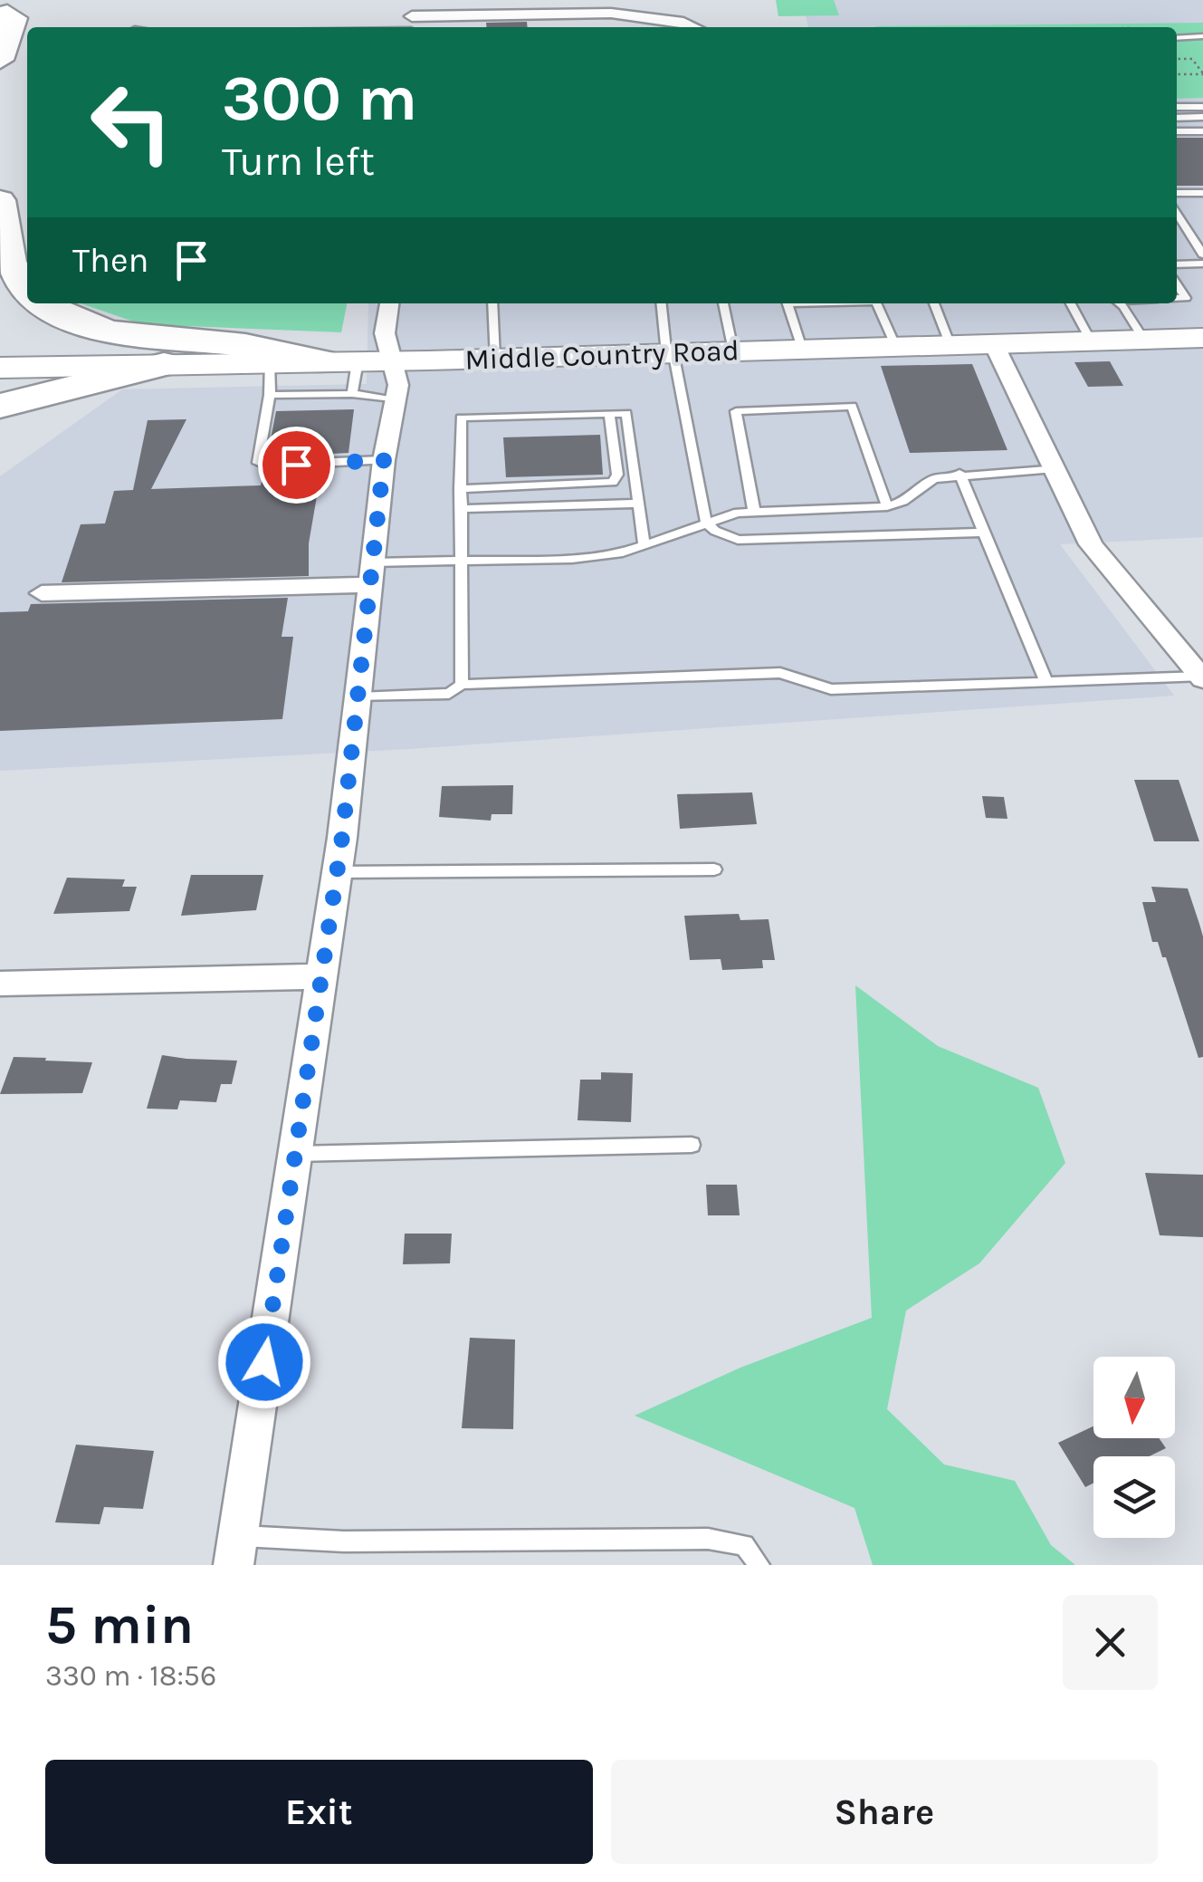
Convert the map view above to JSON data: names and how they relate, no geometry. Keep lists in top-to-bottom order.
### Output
{
  "streets": {
    "main road": ["Middle Country Road"]
  },
  "north": "bottom",
  "page": {
    "turn": ["300 m", "Turn left"],
    "then": "Then",
    "heading": ["5 min", "330 m · 18:56"],
    "buttons": ["Exit", "Share"]
  }
}
